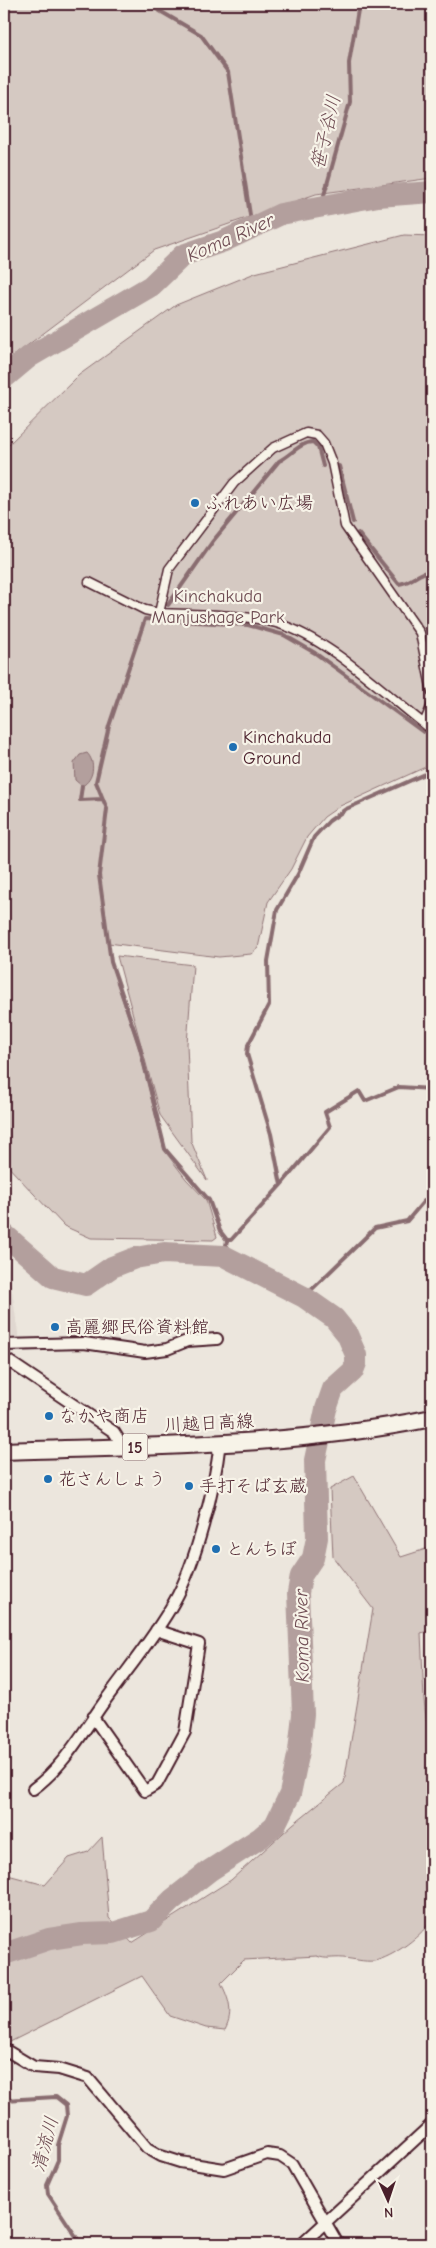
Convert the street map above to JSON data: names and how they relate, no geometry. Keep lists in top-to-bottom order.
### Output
{
  "streets": {
    "main road": ["川越日高線", "15"]
  },
  "water": ["笹子谷川", "Koma River", "清流川"],
  "parks": ["Kinchakuda Manjushage Park"],
  "places": [
    "ふれあい広場",
    "Kinchakuda Ground",
    "高麗郷民俗資料館",
    "なかや商店",
    "花さんしょう",
    "手打そば玄蔵",
    "とんちぼ"
  ],
  "north": "bottom"
}
